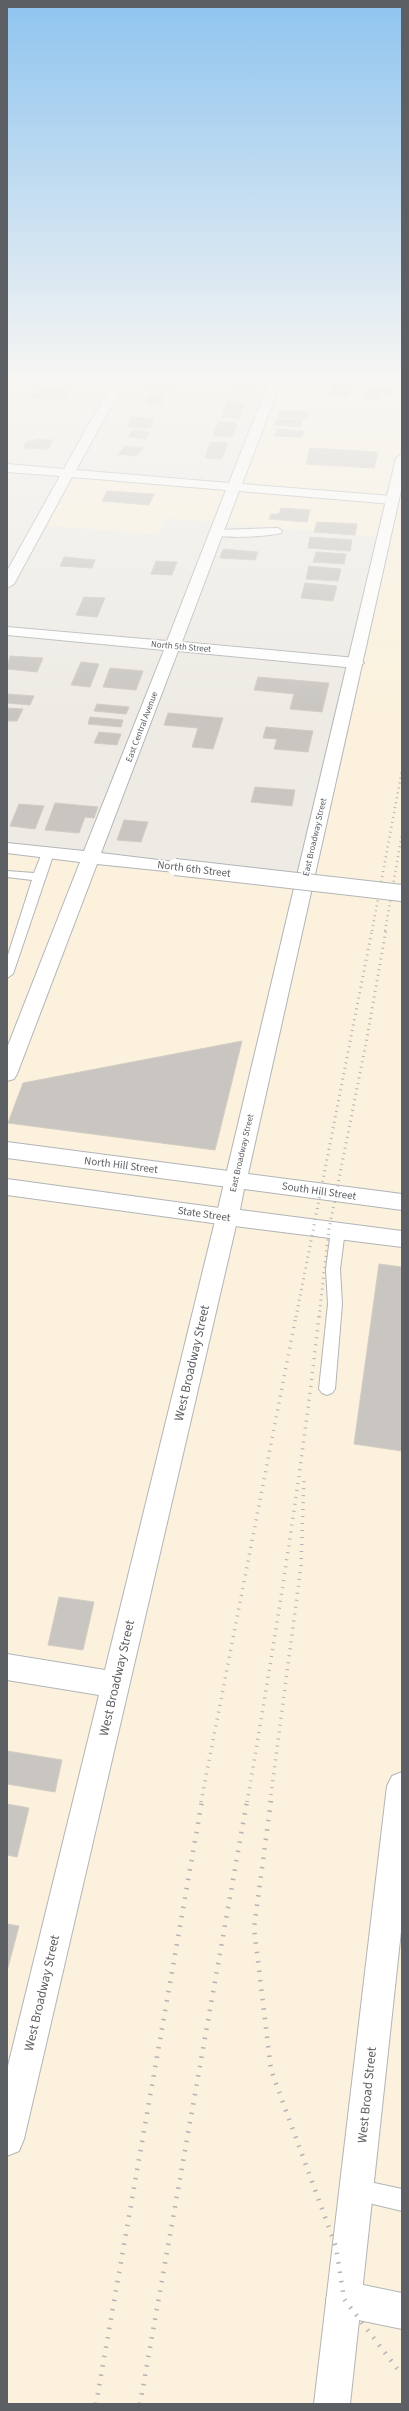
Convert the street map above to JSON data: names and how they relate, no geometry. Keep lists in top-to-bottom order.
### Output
{
  "streets": {
    "street": [
      "North 5th Street",
      "East Central Avenue",
      "East Broadway Street",
      "North 6th Street",
      "North Hill Street",
      "South Hill Street",
      "State Street",
      "West Broadway Street",
      "West Broad Street"
    ]
  },
  "crossings": [
    ["North 5th Street", "East Central Avenue"],
    ["North 5th Street", "East Broadway Street"],
    ["East Central Avenue", "North 6th Street"],
    ["East Broadway Street", "North Hill Street"],
    ["East Broadway Street", "South Hill Street"],
    ["East Broadway Street", "State Street"],
    ["East Broadway Street", "West Broadway Street"],
    ["North Hill Street", "South Hill Street"],
    ["State Street", "West Broadway Street"]
  ]
}
